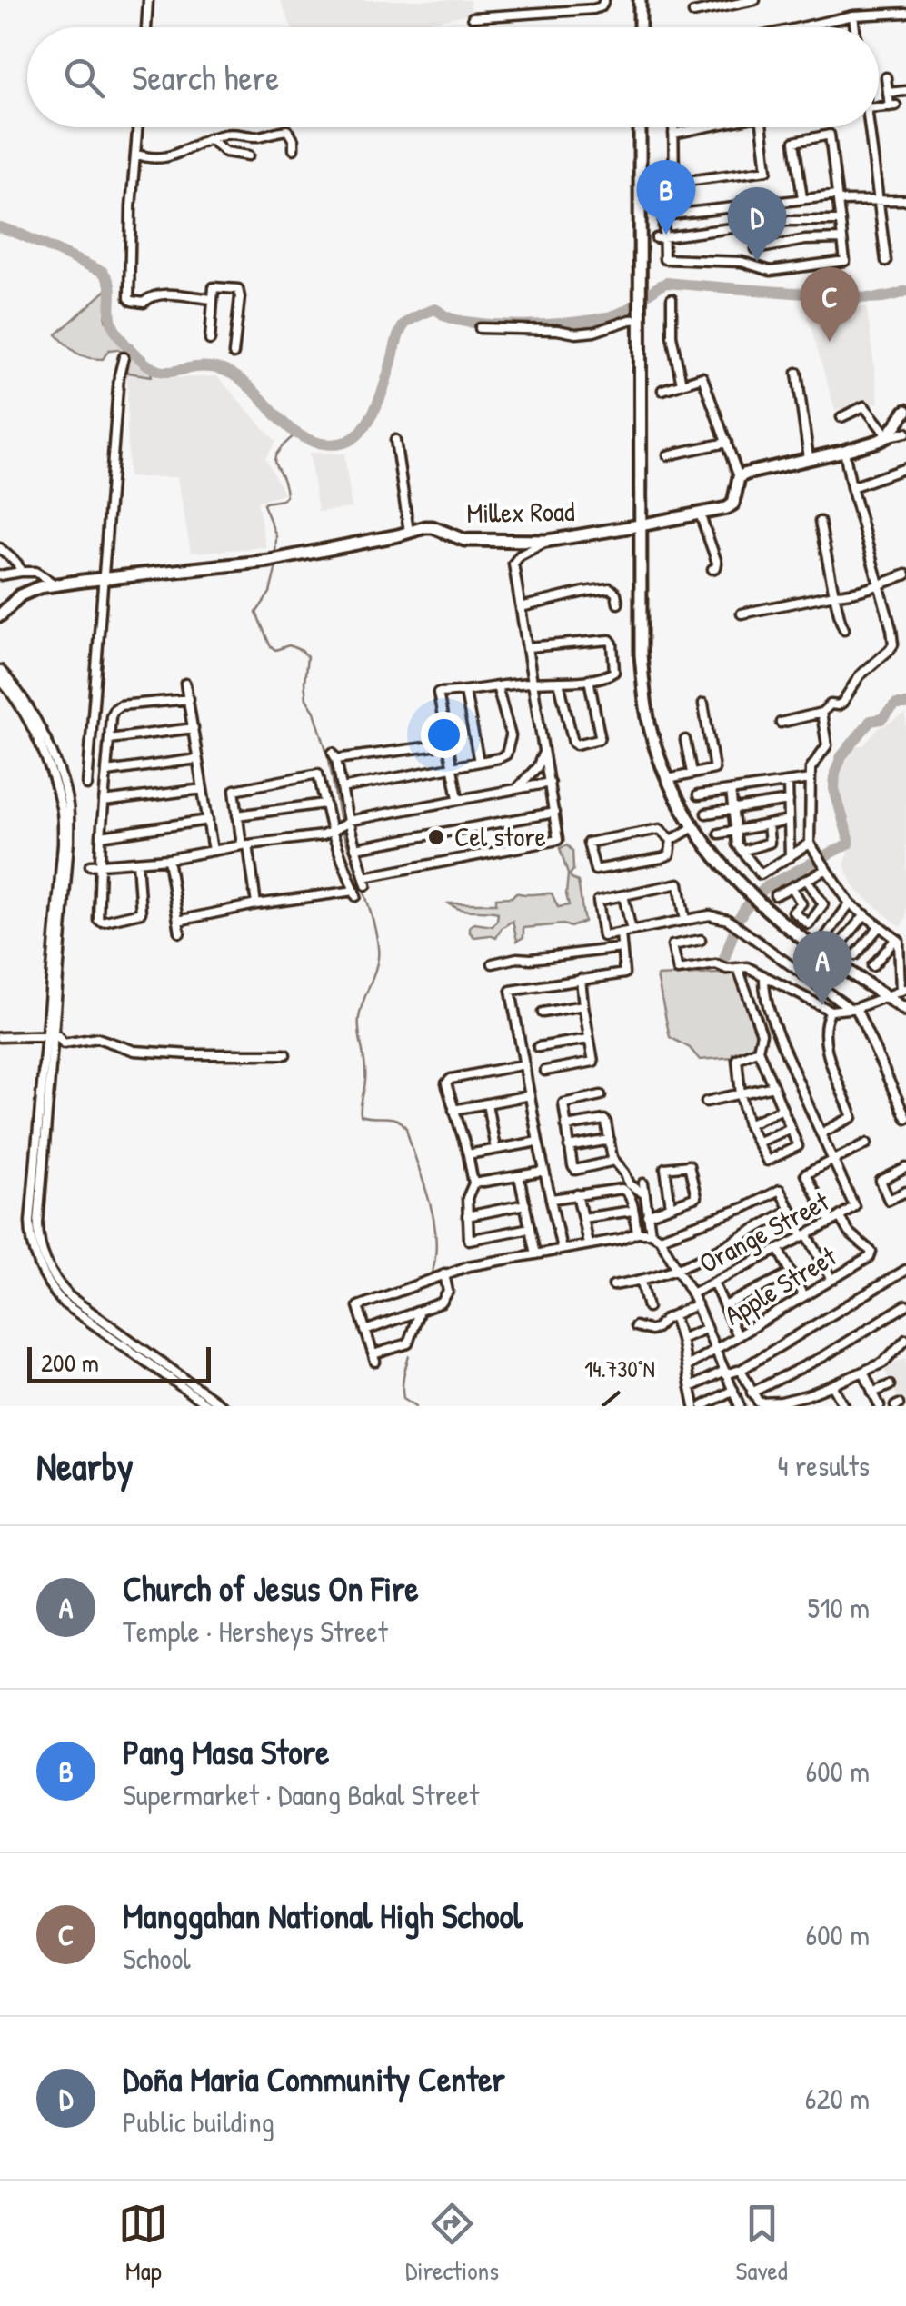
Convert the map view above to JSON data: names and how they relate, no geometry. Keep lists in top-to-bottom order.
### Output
{
  "streets": {
    "street": ["Millex Road", "Orange Street", "Apple Street"]
  },
  "crossings": [
    ["Orange Street", "Apple Street"]
  ],
  "places": ["Cel store"],
  "scale_bar": "200 m",
  "page": {
    "search": "Search here",
    "pins": [
      "B",
      "D",
      "C",
      "A"
    ],
    "scale": "200 m",
    "heading": ["Nearby", "4 results"],
    "list": [
      {
        "mark": "A",
        "name": "Church of Jesus On Fire",
        "note": "Temple · Hersheys Street",
        "value": "510 m"
      },
      {
        "mark": "B",
        "name": "Pang Masa Store",
        "note": "Supermarket · Daang Bakal Street",
        "value": "600 m"
      },
      {
        "mark": "C",
        "name": "Manggahan National High School",
        "note": "School",
        "value": "600 m"
      },
      {
        "mark": "D",
        "name": "Doña Maria Community Center",
        "note": "Public building",
        "value": "620 m"
      }
    ],
    "nav": ["Map", "Directions", "Saved"]
  },
  "coordinates": ["14.730°N"]
}
